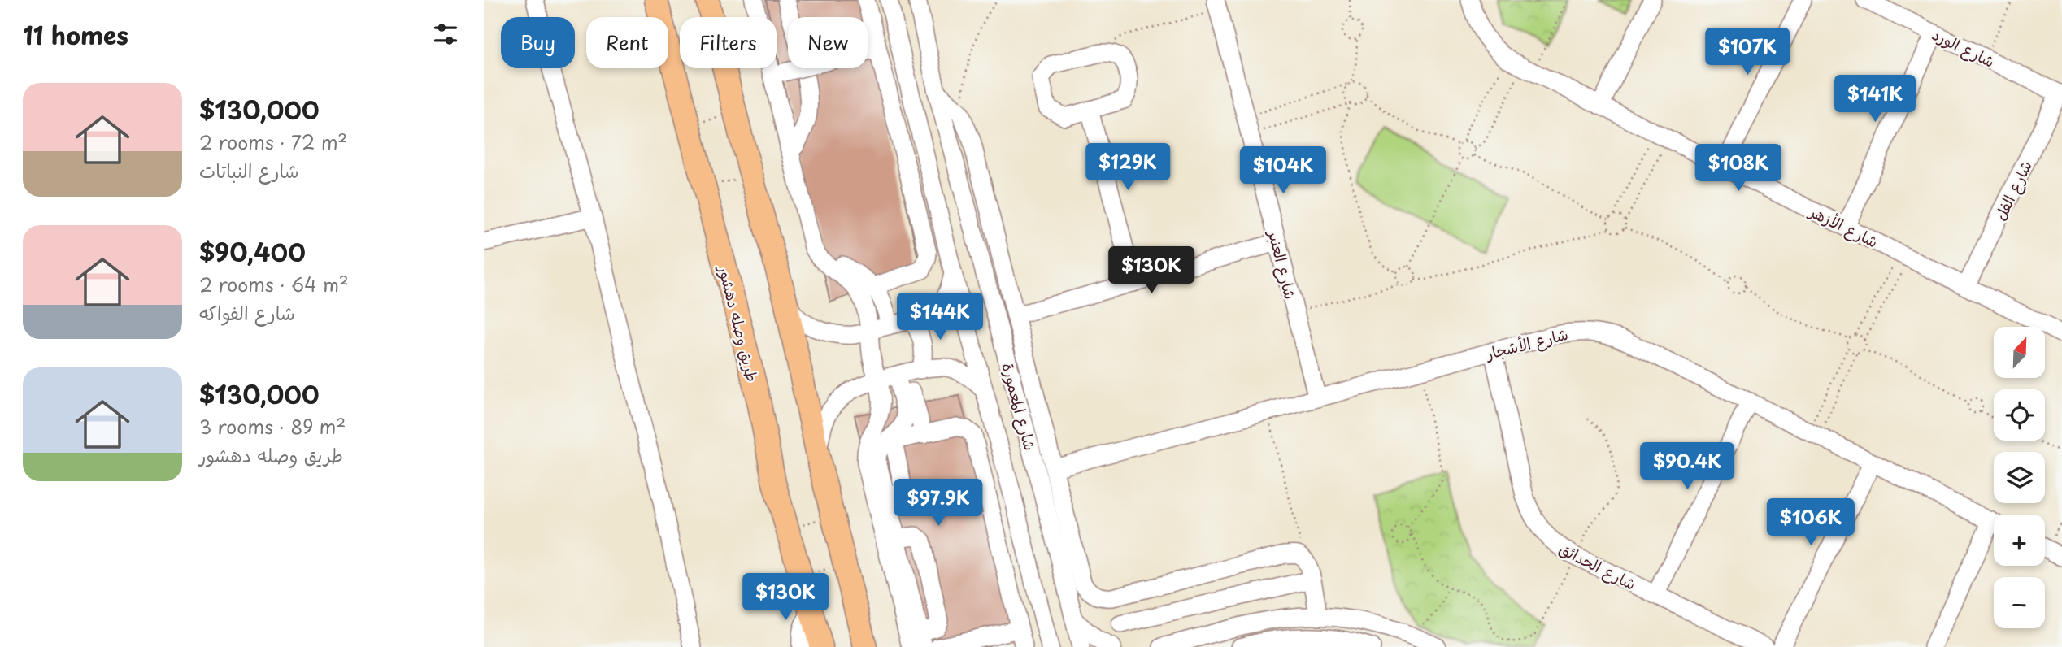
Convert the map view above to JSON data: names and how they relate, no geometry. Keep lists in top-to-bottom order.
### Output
{
  "streets": {
    "main road": ["طريق وصله دهشور"],
    "street": [
      "شارع الورد",
      "شارع الفل",
      "شارع الأزهر",
      "شارع العنبر",
      "شارع الأشجار",
      "شارع المعمورة",
      "شارع الحدائق"
    ]
  },
  "crossings": [
    ["شارع الورد", "شارع الفل"],
    ["شارع الفل", "شارع الأزهر"],
    ["شارع العنبر", "شارع الأشجار"],
    ["شارع الأشجار", "شارع الحدائق"]
  ],
  "north": "top right",
  "page": {
    "heading": "11 homes",
    "chip": [
      "Buy",
      "Rent",
      "Filters",
      "New"
    ],
    "price": [
      "$107K",
      "$141K",
      "$129K",
      "$108K",
      "$104K",
      "$130K",
      "$144K",
      "$90.4K",
      "$97.9K",
      "$106K",
      "$130K"
    ],
    "list": [
      {
        "name": "$130,000",
        "note": "2 rooms · 72 m² · شارع النباتات"
      },
      {
        "name": "$90,400",
        "note": "2 rooms · 64 m² · شارع الفواكه"
      },
      {
        "name": "$130,000",
        "note": "3 rooms · 89 m² · طريق وصله دهشور"
      }
    ],
    "map_buttons": ["+", "−"]
  }
}
